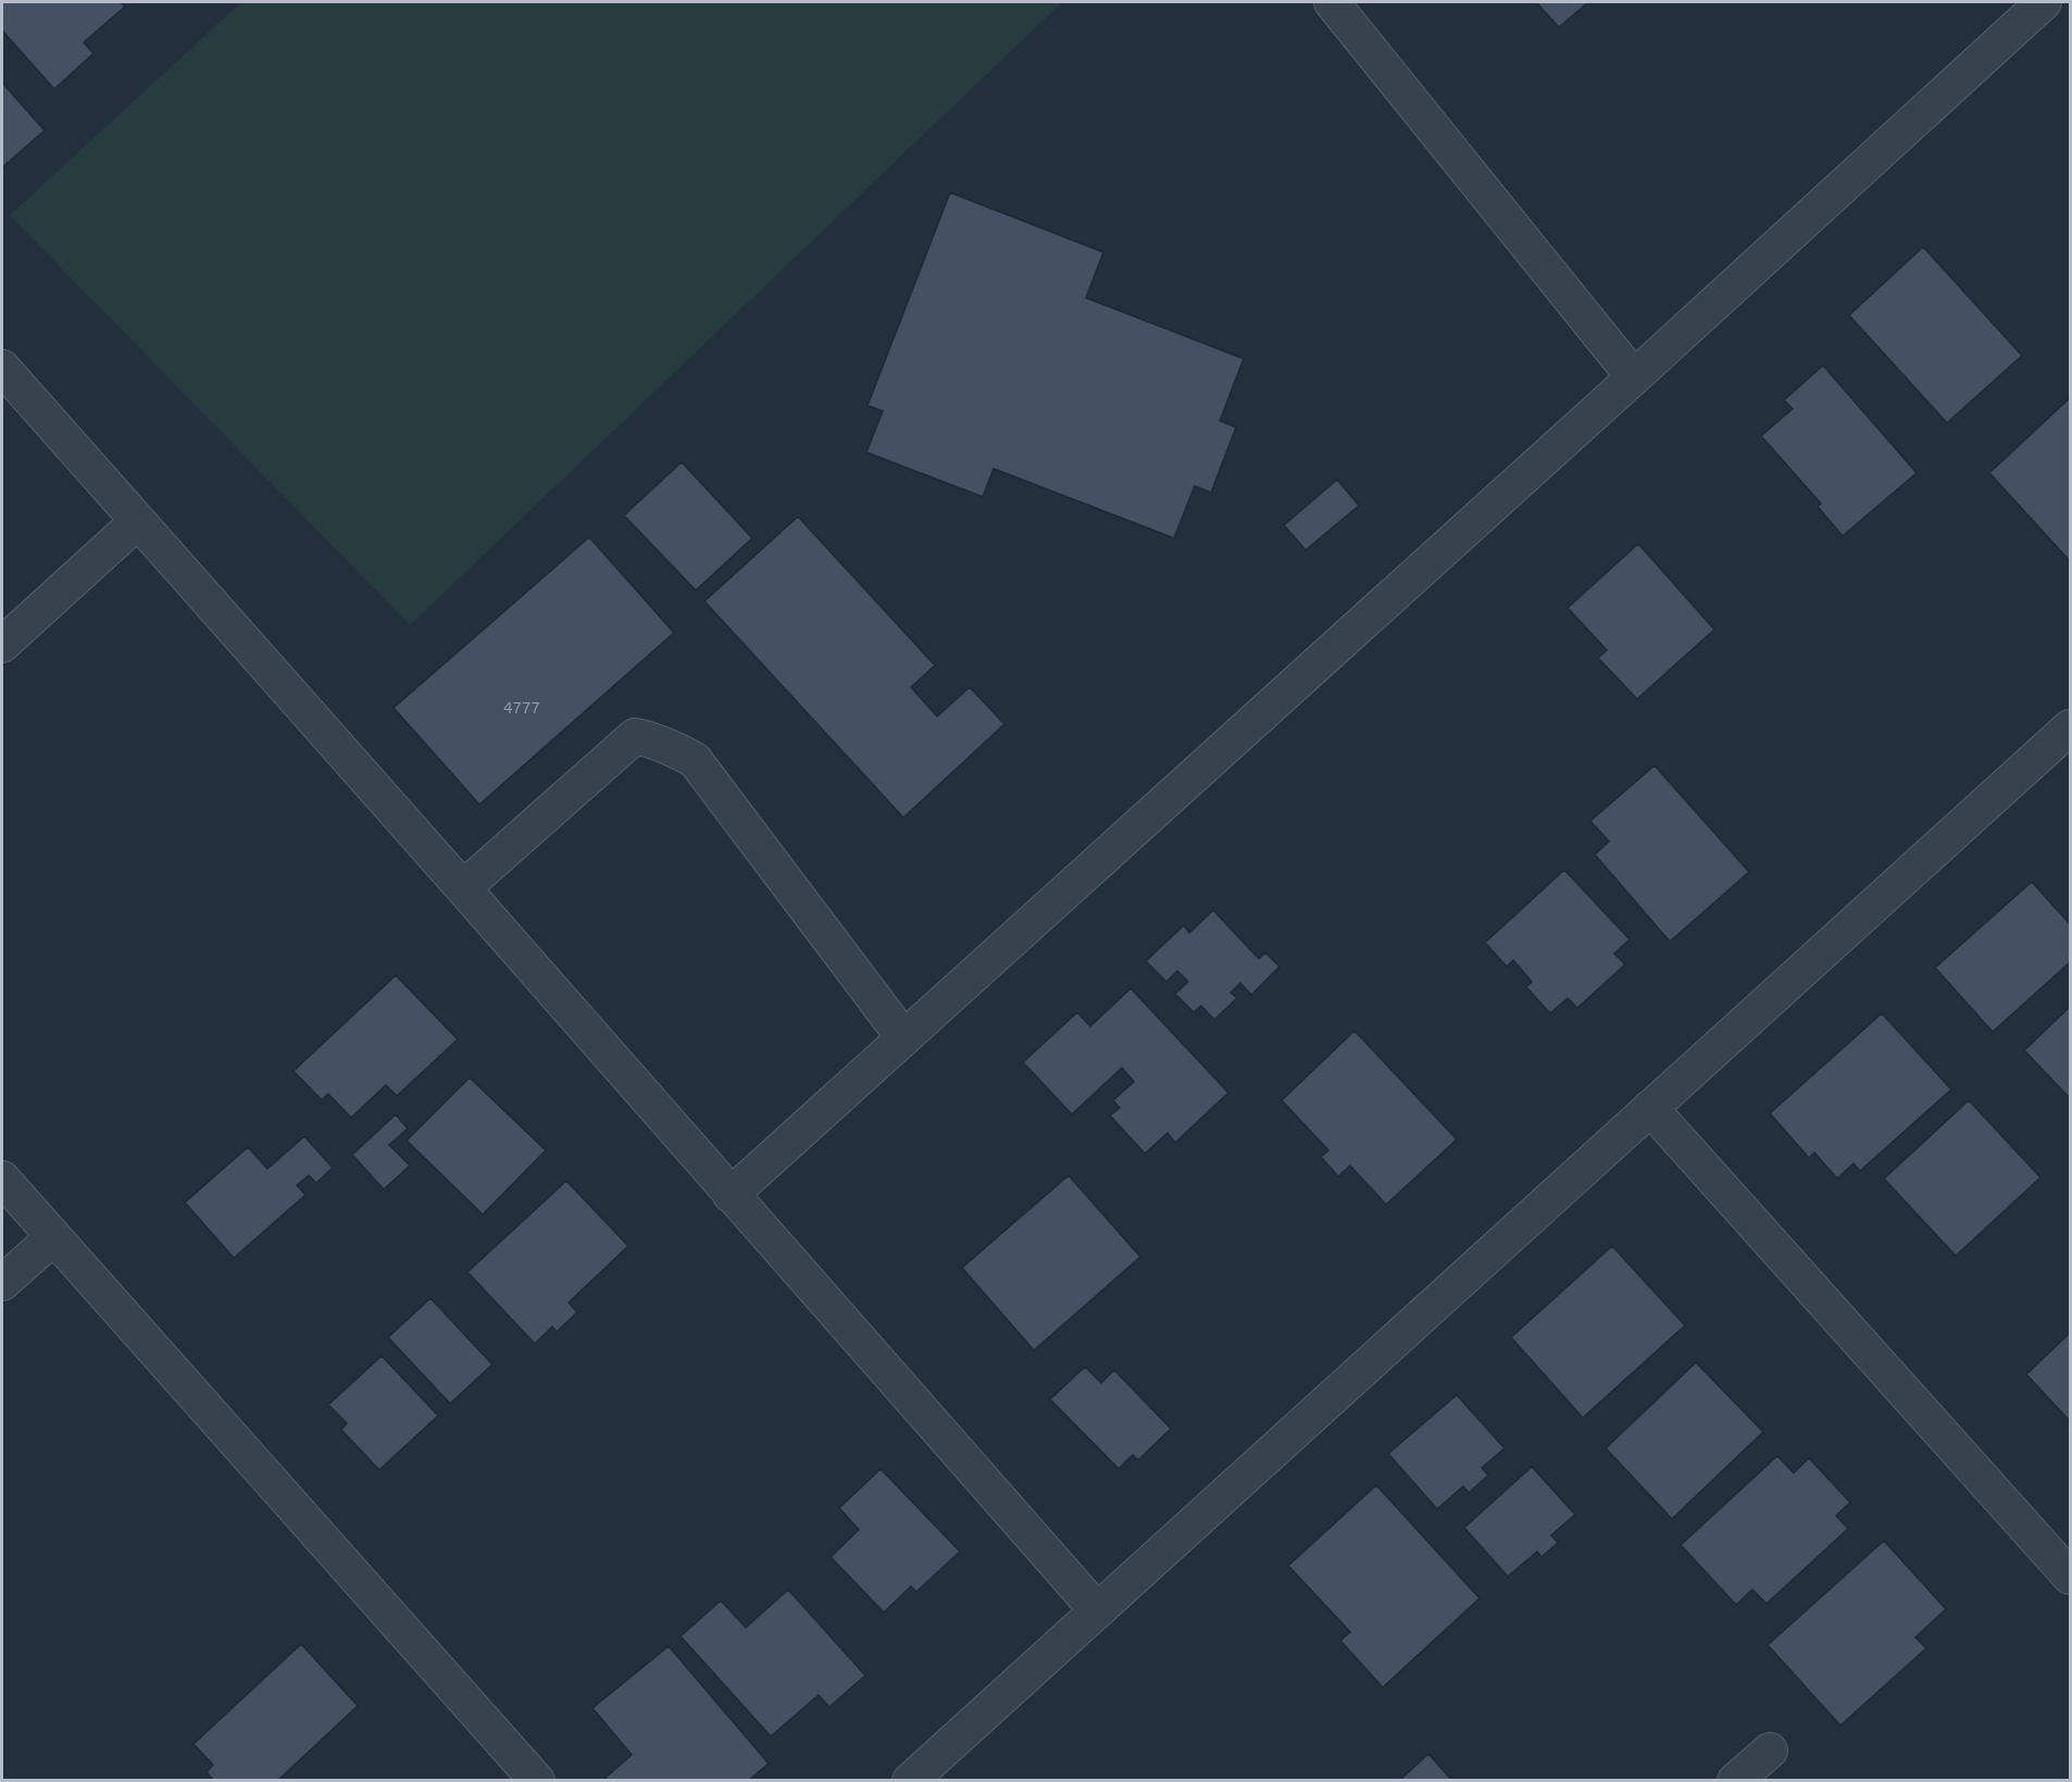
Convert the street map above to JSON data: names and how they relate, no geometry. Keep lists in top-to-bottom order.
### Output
{
  "house_numbers": ["4777"]
}
